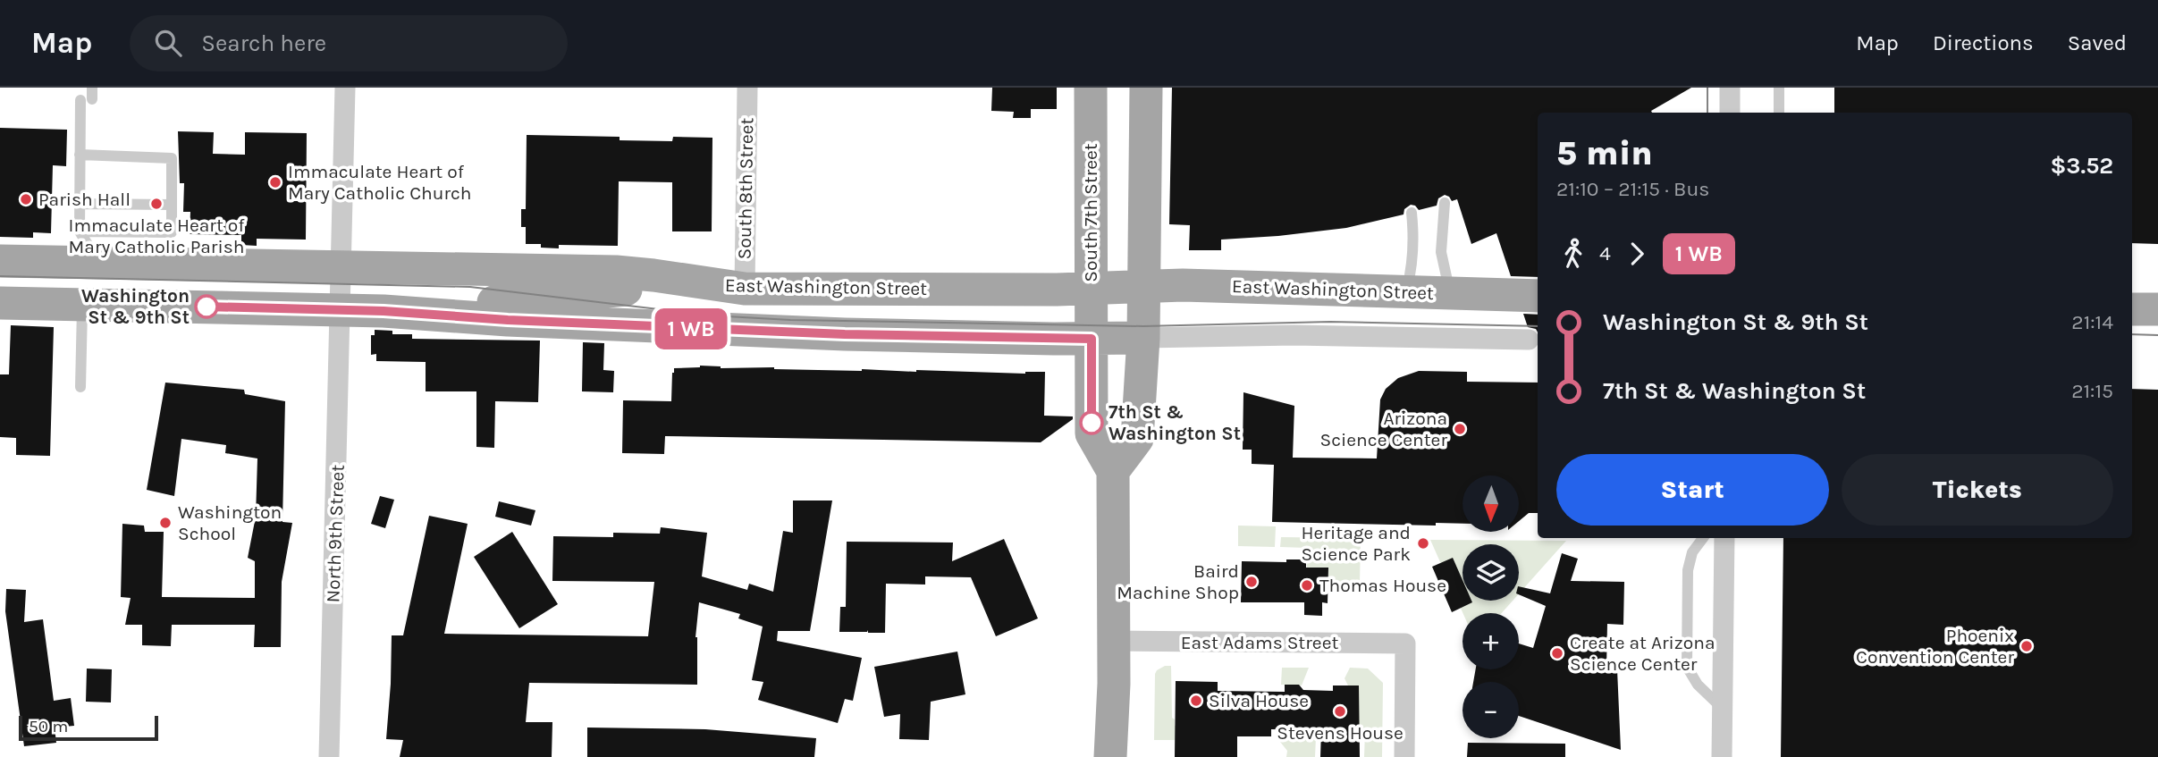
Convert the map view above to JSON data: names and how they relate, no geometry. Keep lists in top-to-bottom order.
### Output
{
  "streets": {
    "main road": ["South 7th Street", "East Washington Street"],
    "street": ["South 8th Street", "North 9th Street", "East Adams Street"]
  },
  "crossings": [
    ["South 8th Street", "East Washington Street"],
    ["South 7th Street", "East Washington Street"],
    ["East Washington Street", "North 9th Street"]
  ],
  "places": [
    "Immaculate Heart of Mary Catholic Church",
    "Parish Hall",
    "Immaculate Heart of Mary Catholic Parish",
    "Washington St & 9th St",
    "7th St & Washington St",
    "Arizona Science Center",
    "Washington School",
    "Heritage and Science Park",
    "Baird Machine Shop",
    "Thomas House",
    "Phoenix Convention Center",
    "Create at Arizona Science Center",
    "Silva House",
    "Stevens House"
  ],
  "scale_bar": "50 m",
  "north": "bottom",
  "page": {
    "header": "Map",
    "search": "Search here",
    "nav": ["Map", "Directions", "Saved"],
    "on_map": "1 WB",
    "heading": ["5 min", "21:10 – 21:15 · Bus", "$3.52"],
    "legs": ["4", "1 WB"],
    "list": [
      {
        "name": "Washington St & 9th St",
        "value": "21:14"
      },
      {
        "name": "7th St & Washington St",
        "value": "21:15"
      }
    ],
    "buttons": ["Start", "Tickets"],
    "map_buttons": ["+", "−"],
    "scale": "50 m"
  }
}
